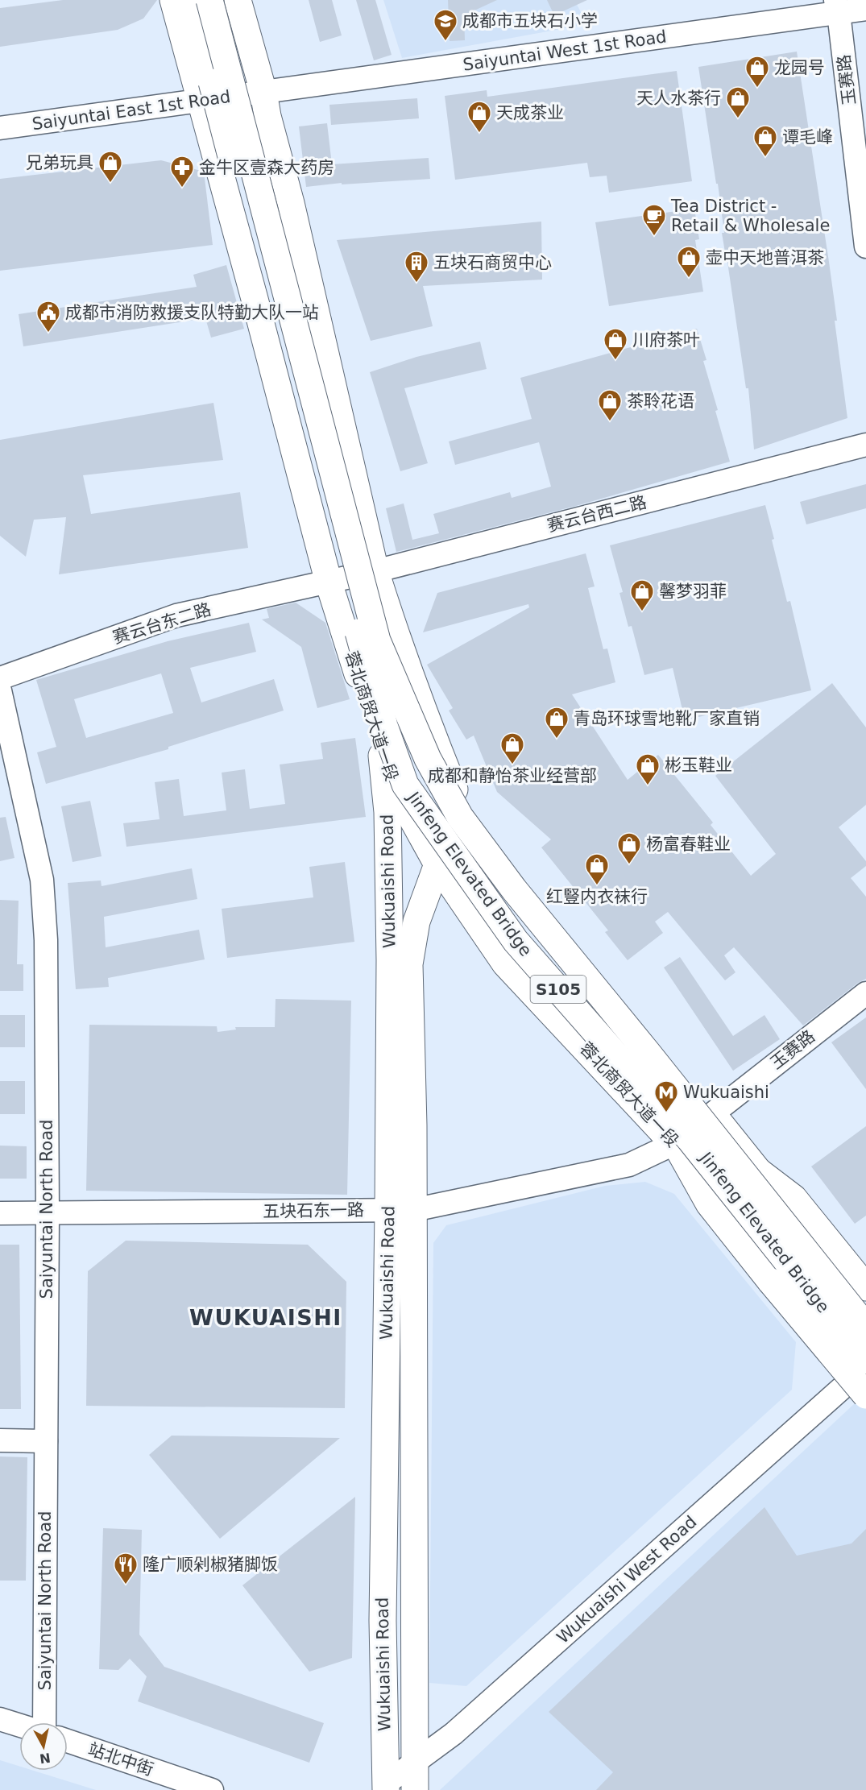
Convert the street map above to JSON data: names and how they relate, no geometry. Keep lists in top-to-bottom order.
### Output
{
  "streets": {
    "main road": [
      "蓉北商贸大道一段",
      "Jinfeng Elevated Bridge",
      "Wukuaishi Road",
      "S105"
    ],
    "street": [
      "Saiyuntai West 1st Road",
      "玉赛路",
      "Saiyuntai East 1st Road",
      "赛云台西二路",
      "赛云台东二路",
      "Saiyuntai North Road",
      "五块石东一路",
      "Wukuaishi West Road",
      "站北中街"
    ]
  },
  "crossings": [
    ["Saiyuntai West 1st Road", "玉赛路"],
    ["Saiyuntai West 1st Road", "Saiyuntai East 1st Road"],
    ["玉赛路", "蓉北商贸大道一段"],
    ["玉赛路", "五块石东一路"],
    ["赛云台西二路", "赛云台东二路"],
    ["赛云台西二路", "蓉北商贸大道一段"],
    ["赛云台西二路", "Jinfeng Elevated Bridge"],
    ["赛云台东二路", "蓉北商贸大道一段"],
    ["赛云台东二路", "Jinfeng Elevated Bridge"],
    ["蓉北商贸大道一段", "Jinfeng Elevated Bridge"],
    ["蓉北商贸大道一段", "Wukuaishi Road"],
    ["蓉北商贸大道一段", "五块石东一路"],
    ["蓉北商贸大道一段", "Wukuaishi West Road"],
    ["Jinfeng Elevated Bridge", "Wukuaishi West Road"],
    ["Wukuaishi Road", "五块石东一路"],
    ["Wukuaishi Road", "Wukuaishi West Road"],
    ["Saiyuntai North Road", "五块石东一路"]
  ],
  "districts": ["WUKUAISHI"],
  "places": {
    "school or university": ["成都市五块石小学"],
    "shop": [
      "龙园号",
      "天人水茶行",
      "天成茶业",
      "谭毛峰",
      "兄弟玩具",
      "壶中天地普洱茶",
      "川府茶叶",
      "茶聆花语",
      "馨梦羽菲",
      "青岛环球雪地靴厂家直销",
      "成都和静怡茶业经营部",
      "彬玉鞋业",
      "杨富春鞋业",
      "红豎内衣袜行"
    ],
    "pharmacy": ["金牛区壹森大药房"],
    "cafe": ["Tea District - Retail & Wholesale"],
    "building": ["五块石商贸中心"],
    "public building": ["成都市消防救援支队特勤大队一站"],
    "metro station": ["Wukuaishi"],
    "restaurant": ["隆广顺剁椒猪脚饭"]
  },
  "north": "bottom"
}
